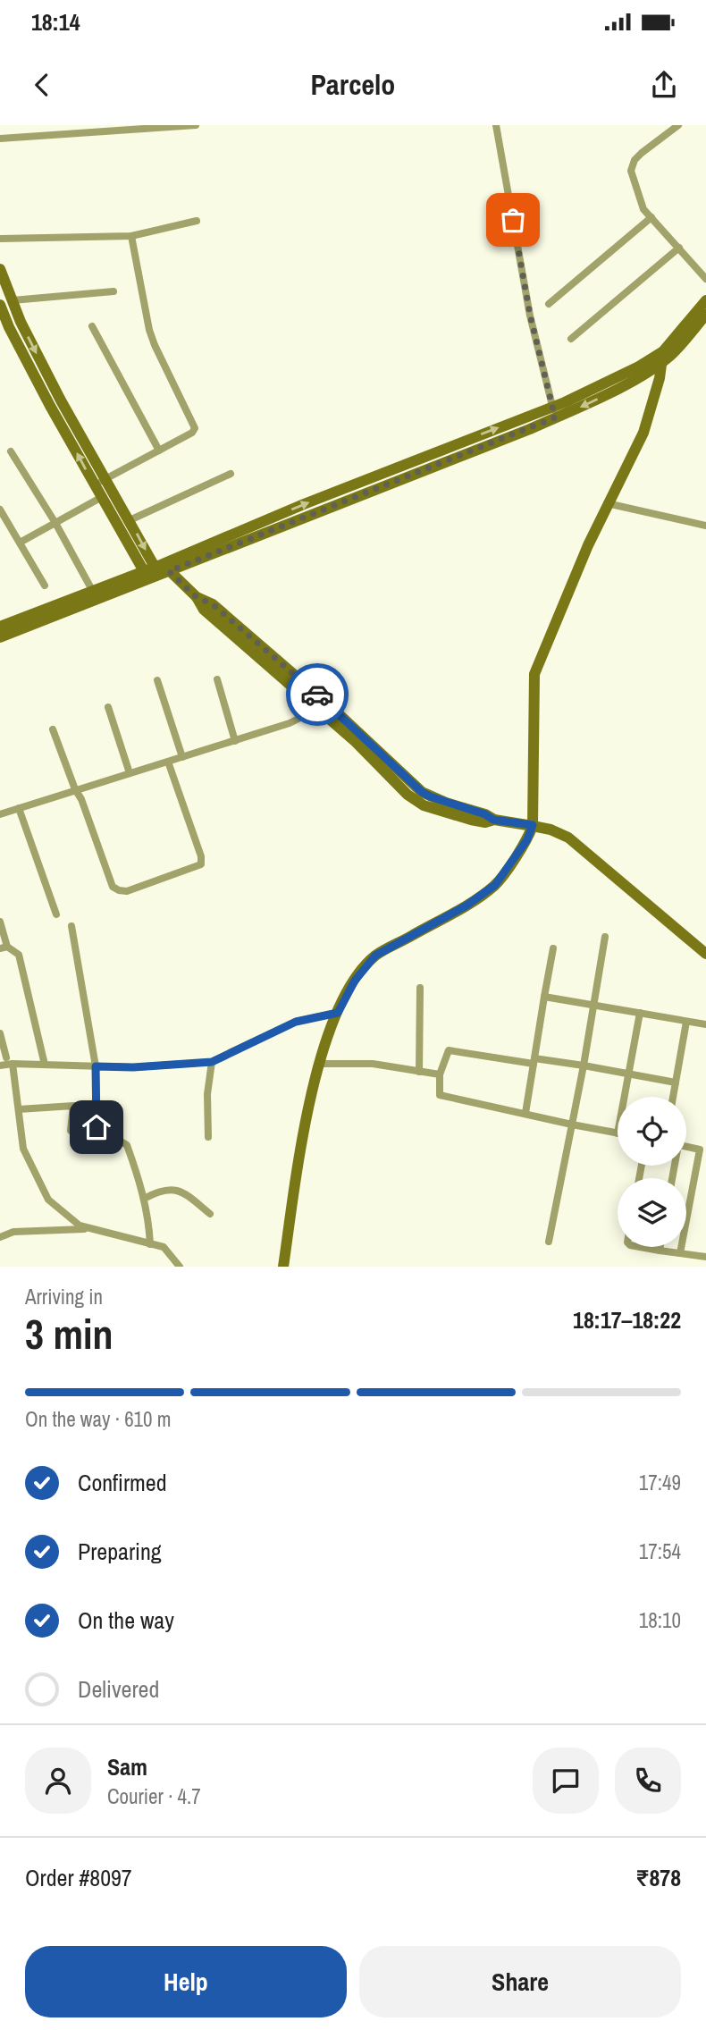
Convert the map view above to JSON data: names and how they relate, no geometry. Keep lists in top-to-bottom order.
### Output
{
  "page": {
    "status": "18:14",
    "header": "Parcelo",
    "heading": ["3 min", "Arriving in", "18:17–18:22"],
    "panel": [
      "Sam",
      "Courier · 4.7",
      "Order #8097",
      "₹878"
    ],
    "bar": "On the way · 610 m",
    "list": [
      ["Confirmed", "17:49"],
      ["Preparing", "17:54"],
      ["On the way", "18:10"],
      "Delivered"
    ],
    "buttons": ["Help", "Share"]
  }
}
